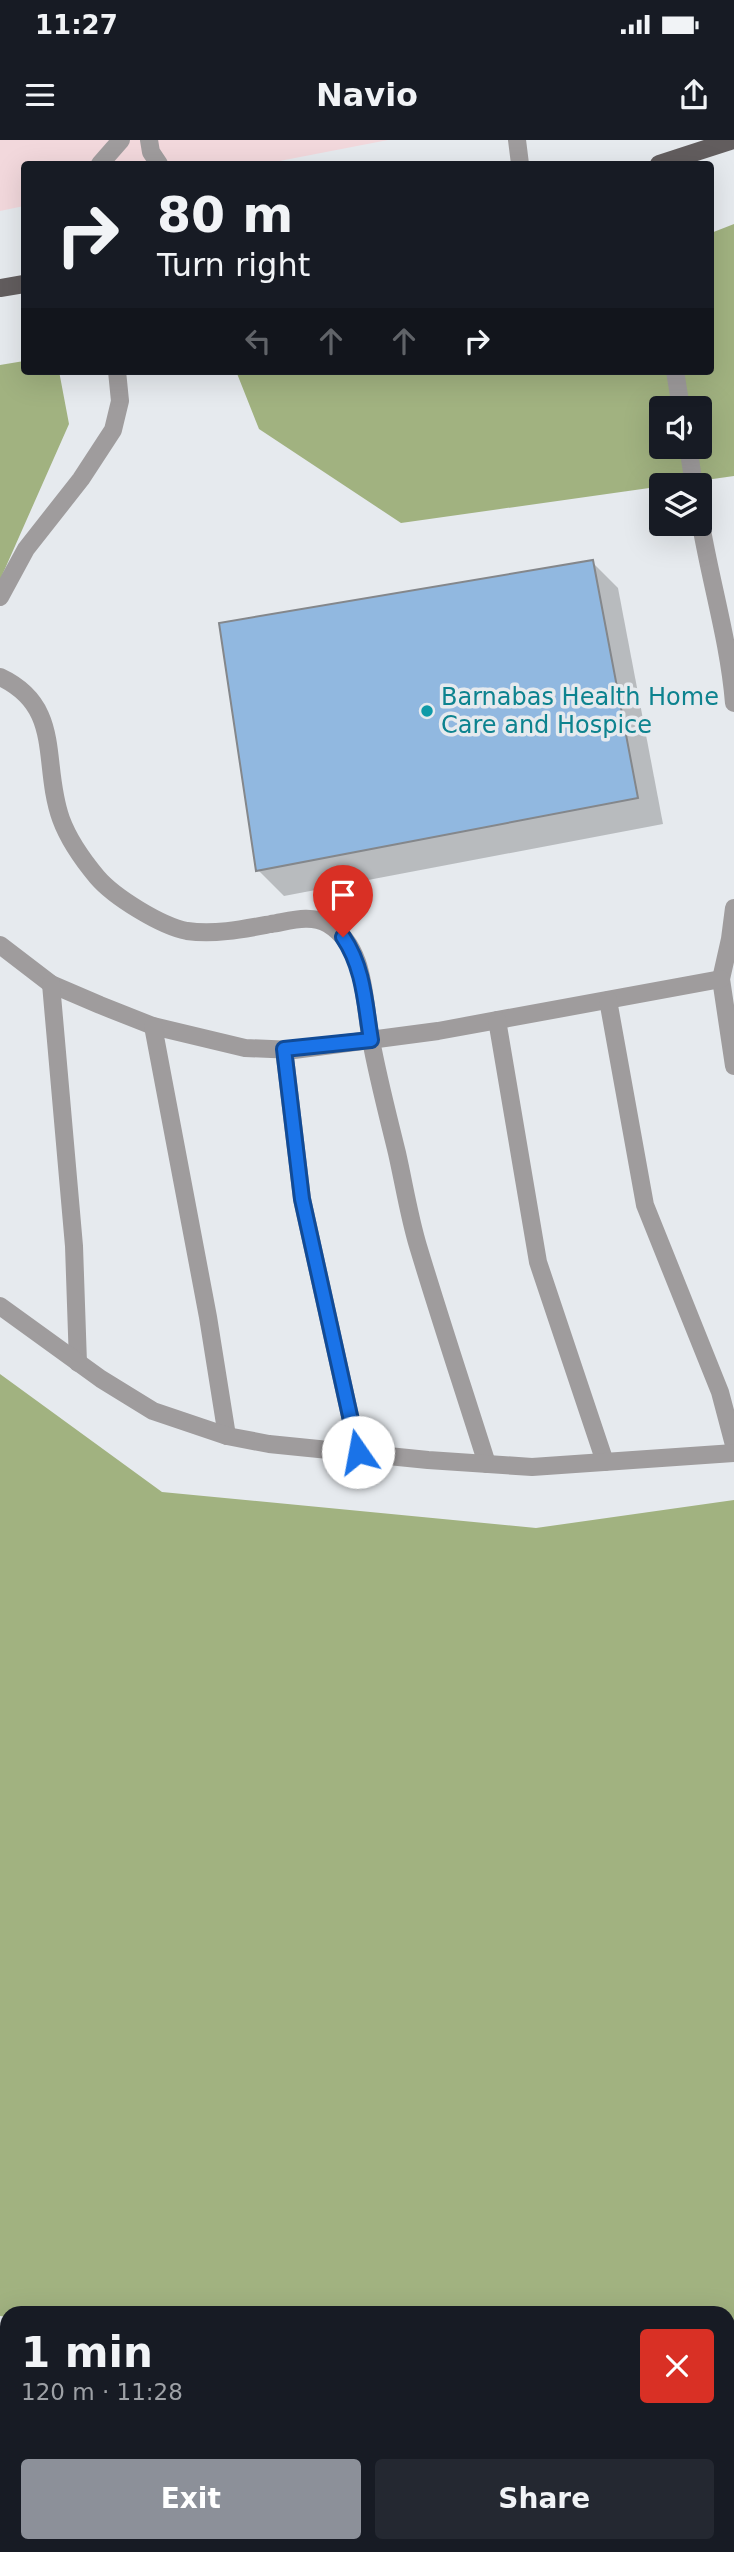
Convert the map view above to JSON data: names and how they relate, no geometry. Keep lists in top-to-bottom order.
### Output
{
  "places": ["Barnabas Health Home Care and Hospice"],
  "page": {
    "status": "11:27",
    "header": "Navio",
    "turn": ["80 m", "Turn right"],
    "heading": ["1 min", "120 m · 11:28"],
    "buttons": ["Exit", "Share"]
  }
}
